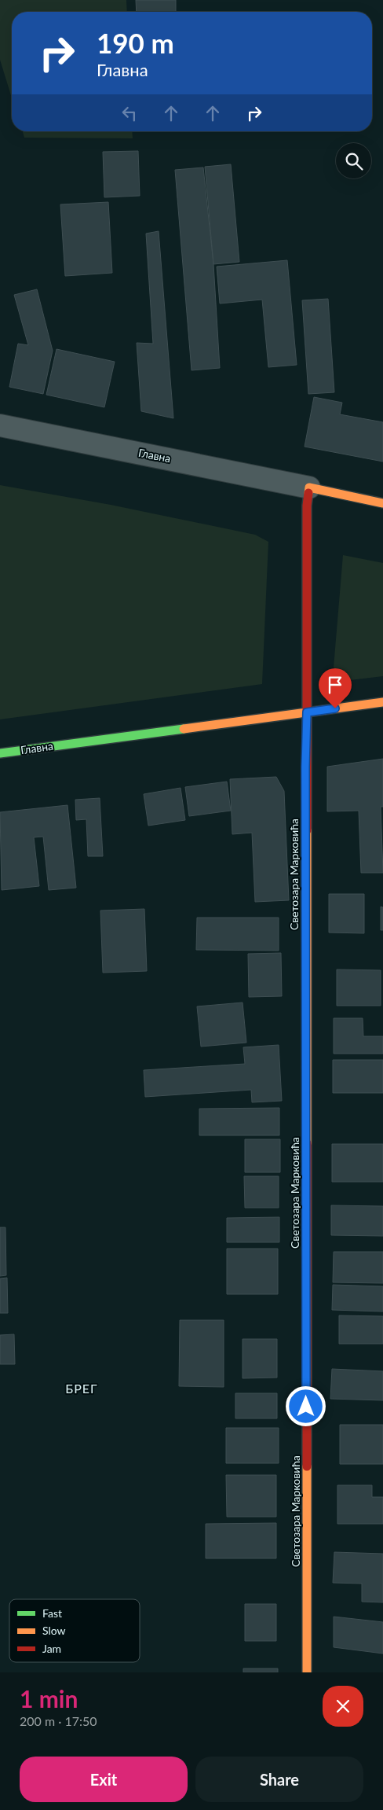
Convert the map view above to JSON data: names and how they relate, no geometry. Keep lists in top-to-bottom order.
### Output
{
  "streets": {
    "street": ["Главна", "Светозара Марковића"]
  },
  "crossings": [
    ["Главна", "Светозара Марковића"]
  ],
  "districts": ["БРЕГ"],
  "legend": ["Fast", "Slow", "Jam"],
  "page": {
    "turn": ["190 m", "Главна"],
    "heading": ["1 min", "200 m · 17:50"],
    "buttons": ["Exit", "Share"]
  }
}
